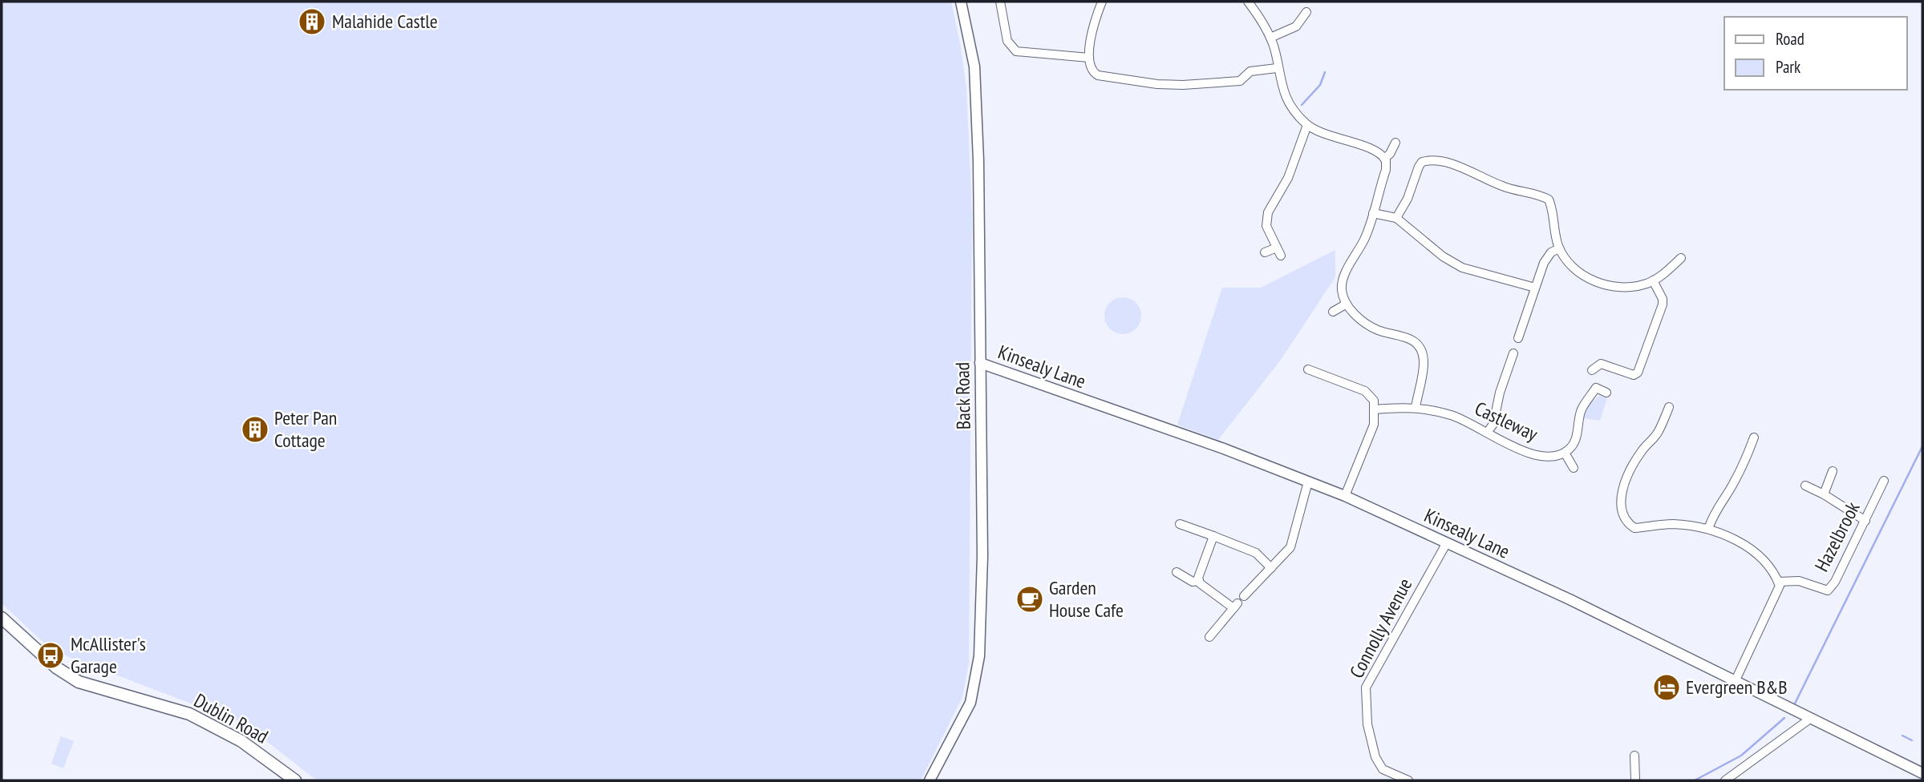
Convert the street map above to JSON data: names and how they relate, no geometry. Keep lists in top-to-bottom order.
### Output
{
  "streets": {
    "main road": ["Dublin Road"],
    "street": [
      "Kinsealy Lane",
      "Back Road",
      "Castleway",
      "Hazelbrook",
      "Connolly Avenue"
    ]
  },
  "crossings": [
    ["Kinsealy Lane", "Back Road"],
    ["Kinsealy Lane", "Connolly Avenue"]
  ],
  "places": {
    "building": ["Malahide Castle", "Peter Pan Cottage"],
    "cafe": ["Garden House Cafe"],
    "bus stop": ["McAllister's Garage"],
    "hotel": ["Evergreen B&B"]
  },
  "legend": ["Road", "Park"]
}
